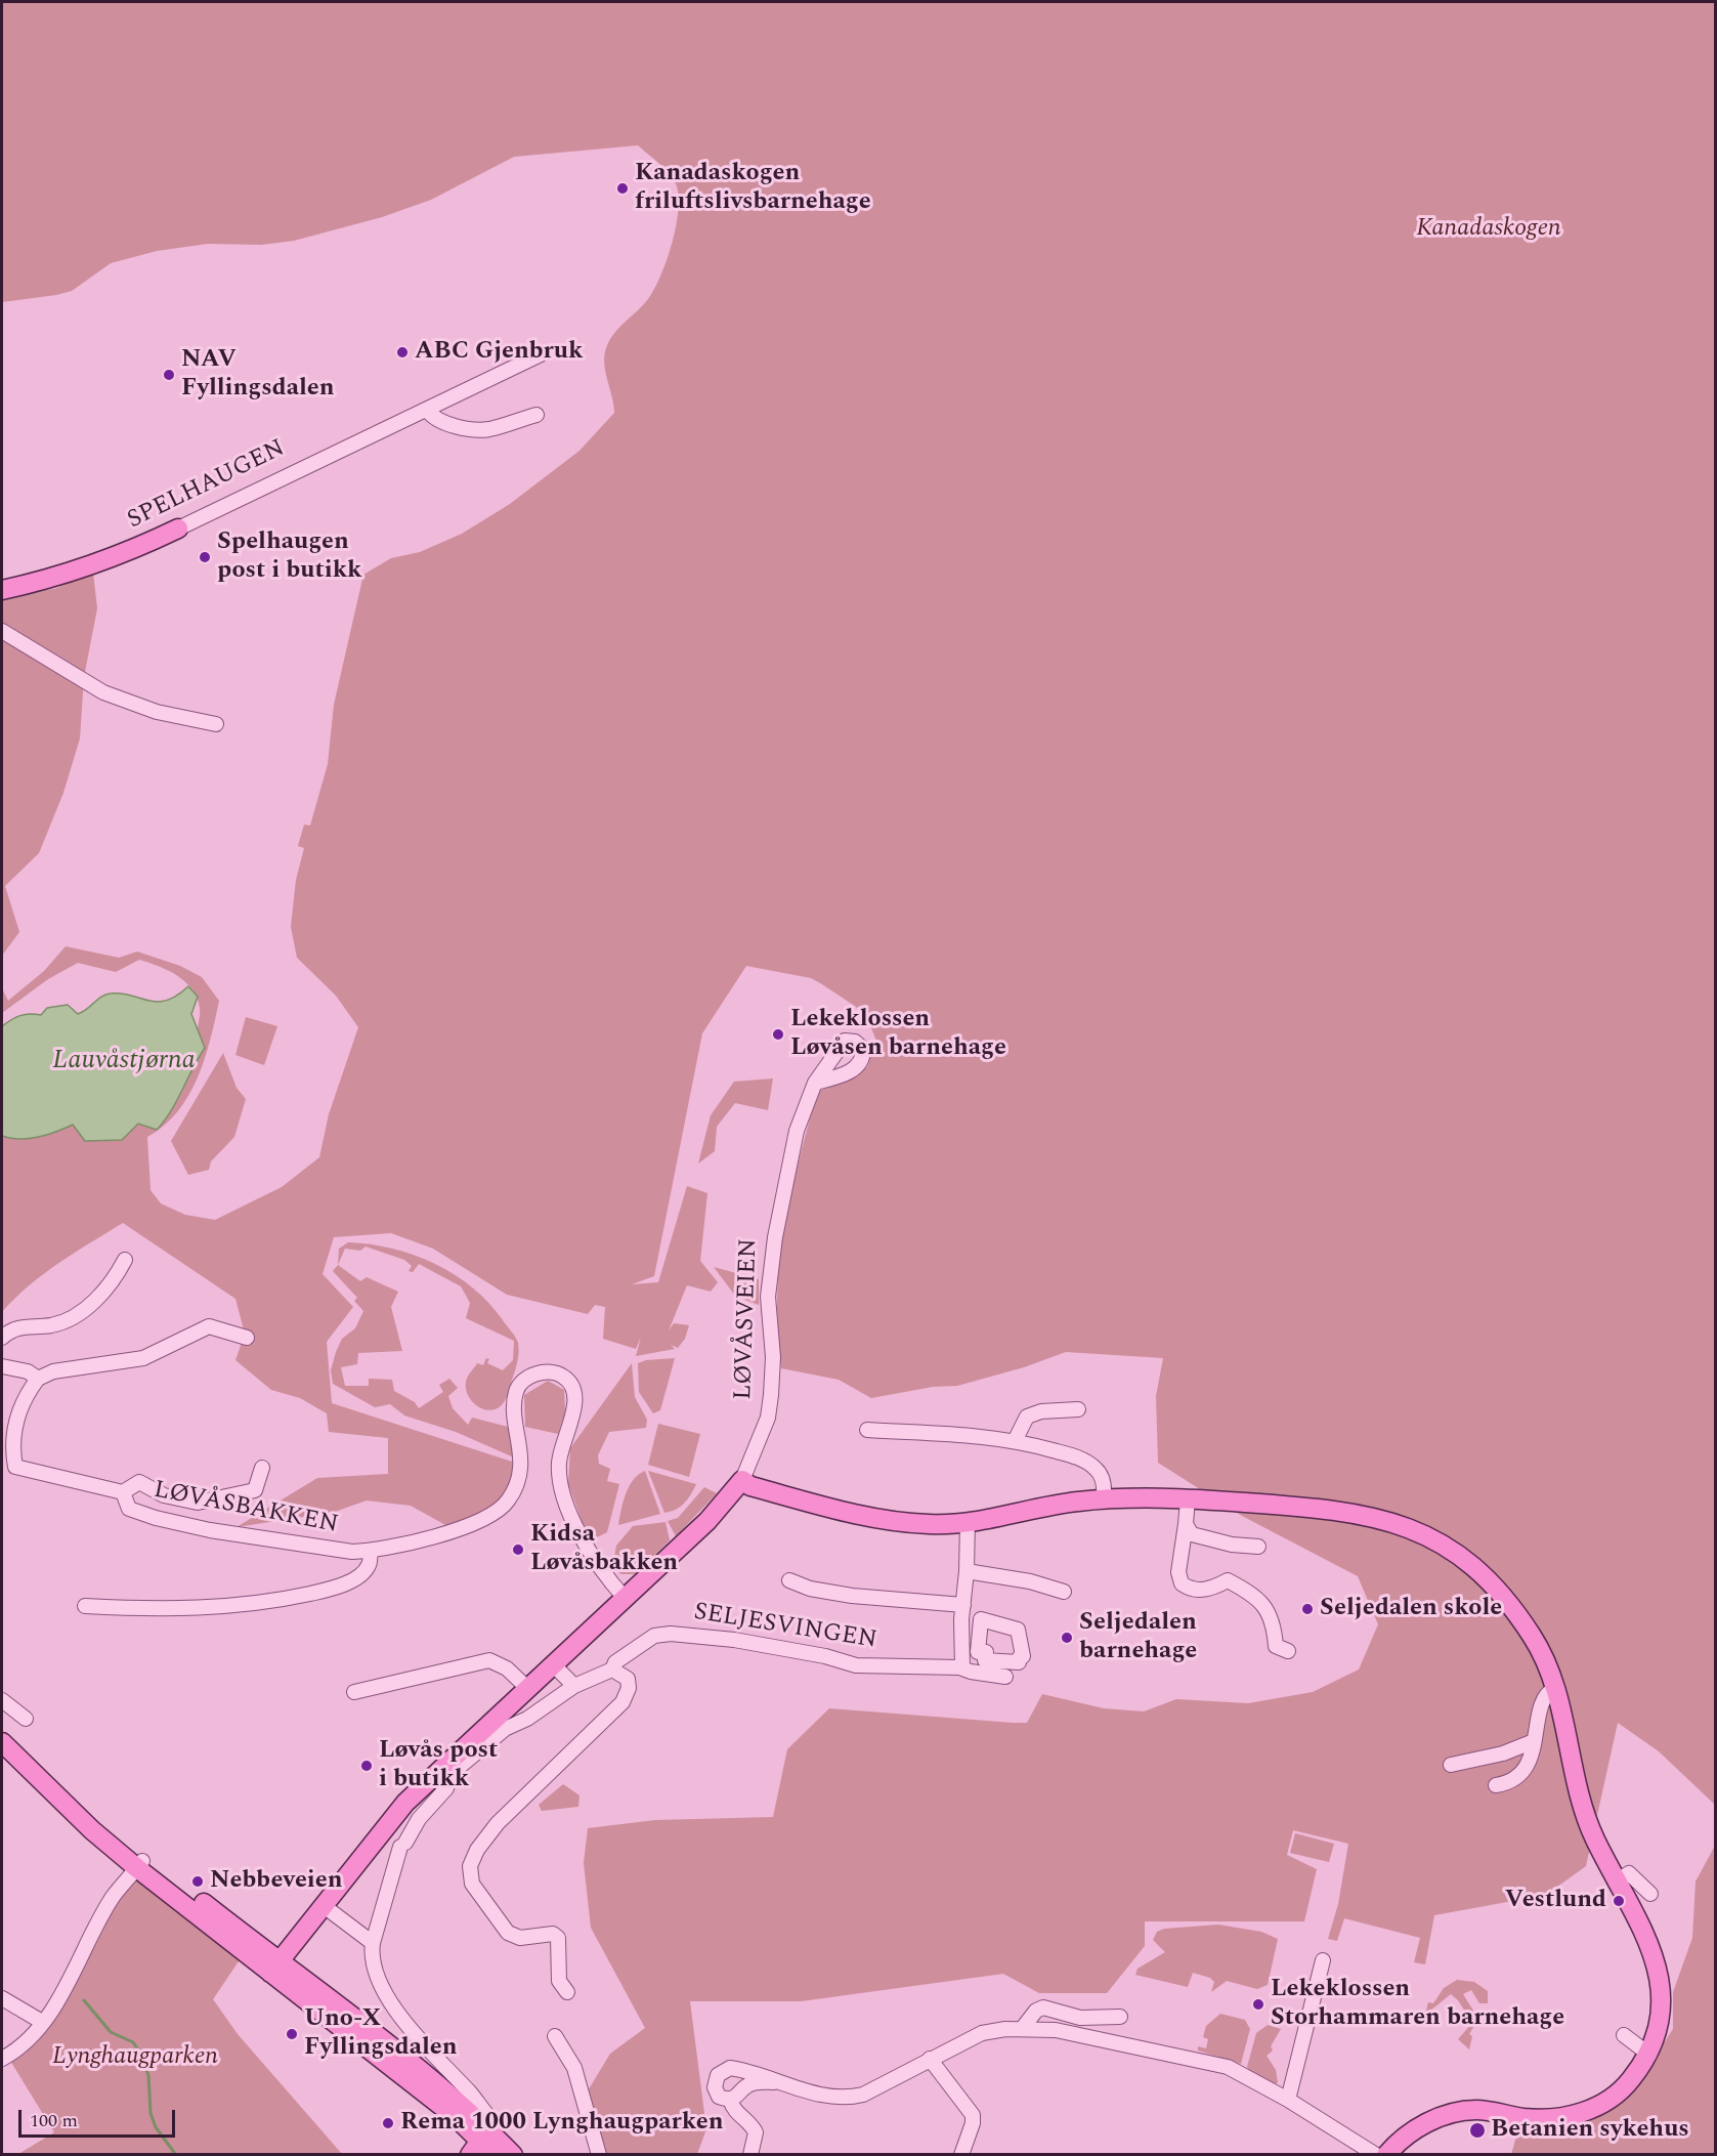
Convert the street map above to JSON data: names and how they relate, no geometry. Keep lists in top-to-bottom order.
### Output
{
  "streets": {
    "main road": ["SPELHAUGEN", "LØVÅSVEIEN"],
    "street": ["LØVÅSBAKKEN", "SELJESVINGEN"]
  },
  "crossings": [
    ["LØVÅSVEIEN", "LØVÅSBAKKEN"]
  ],
  "water": ["Lauvåstjørna"],
  "parks": ["Kanadaskogen", "Lynghaugparken"],
  "places": [
    "Kanadaskogen friluftslivsbarnehage",
    "ABC Gjenbruk",
    "NAV Fyllingsdalen",
    "Spelhaugen post i butikk",
    "Lekeklossen Løvåsen barnehage",
    "Kidsa Løvåsbakken",
    "Seljedalen skole",
    "Seljedalen barnehage",
    "Løvås post i butikk",
    "Nebbeveien",
    "Vestlund",
    "Lekeklossen Storhammaren barnehage",
    "Uno-X Fyllingsdalen",
    "Rema 1000 Lynghaugparken",
    "Betanien sykehus"
  ],
  "scale_bar": "100 m"
}
